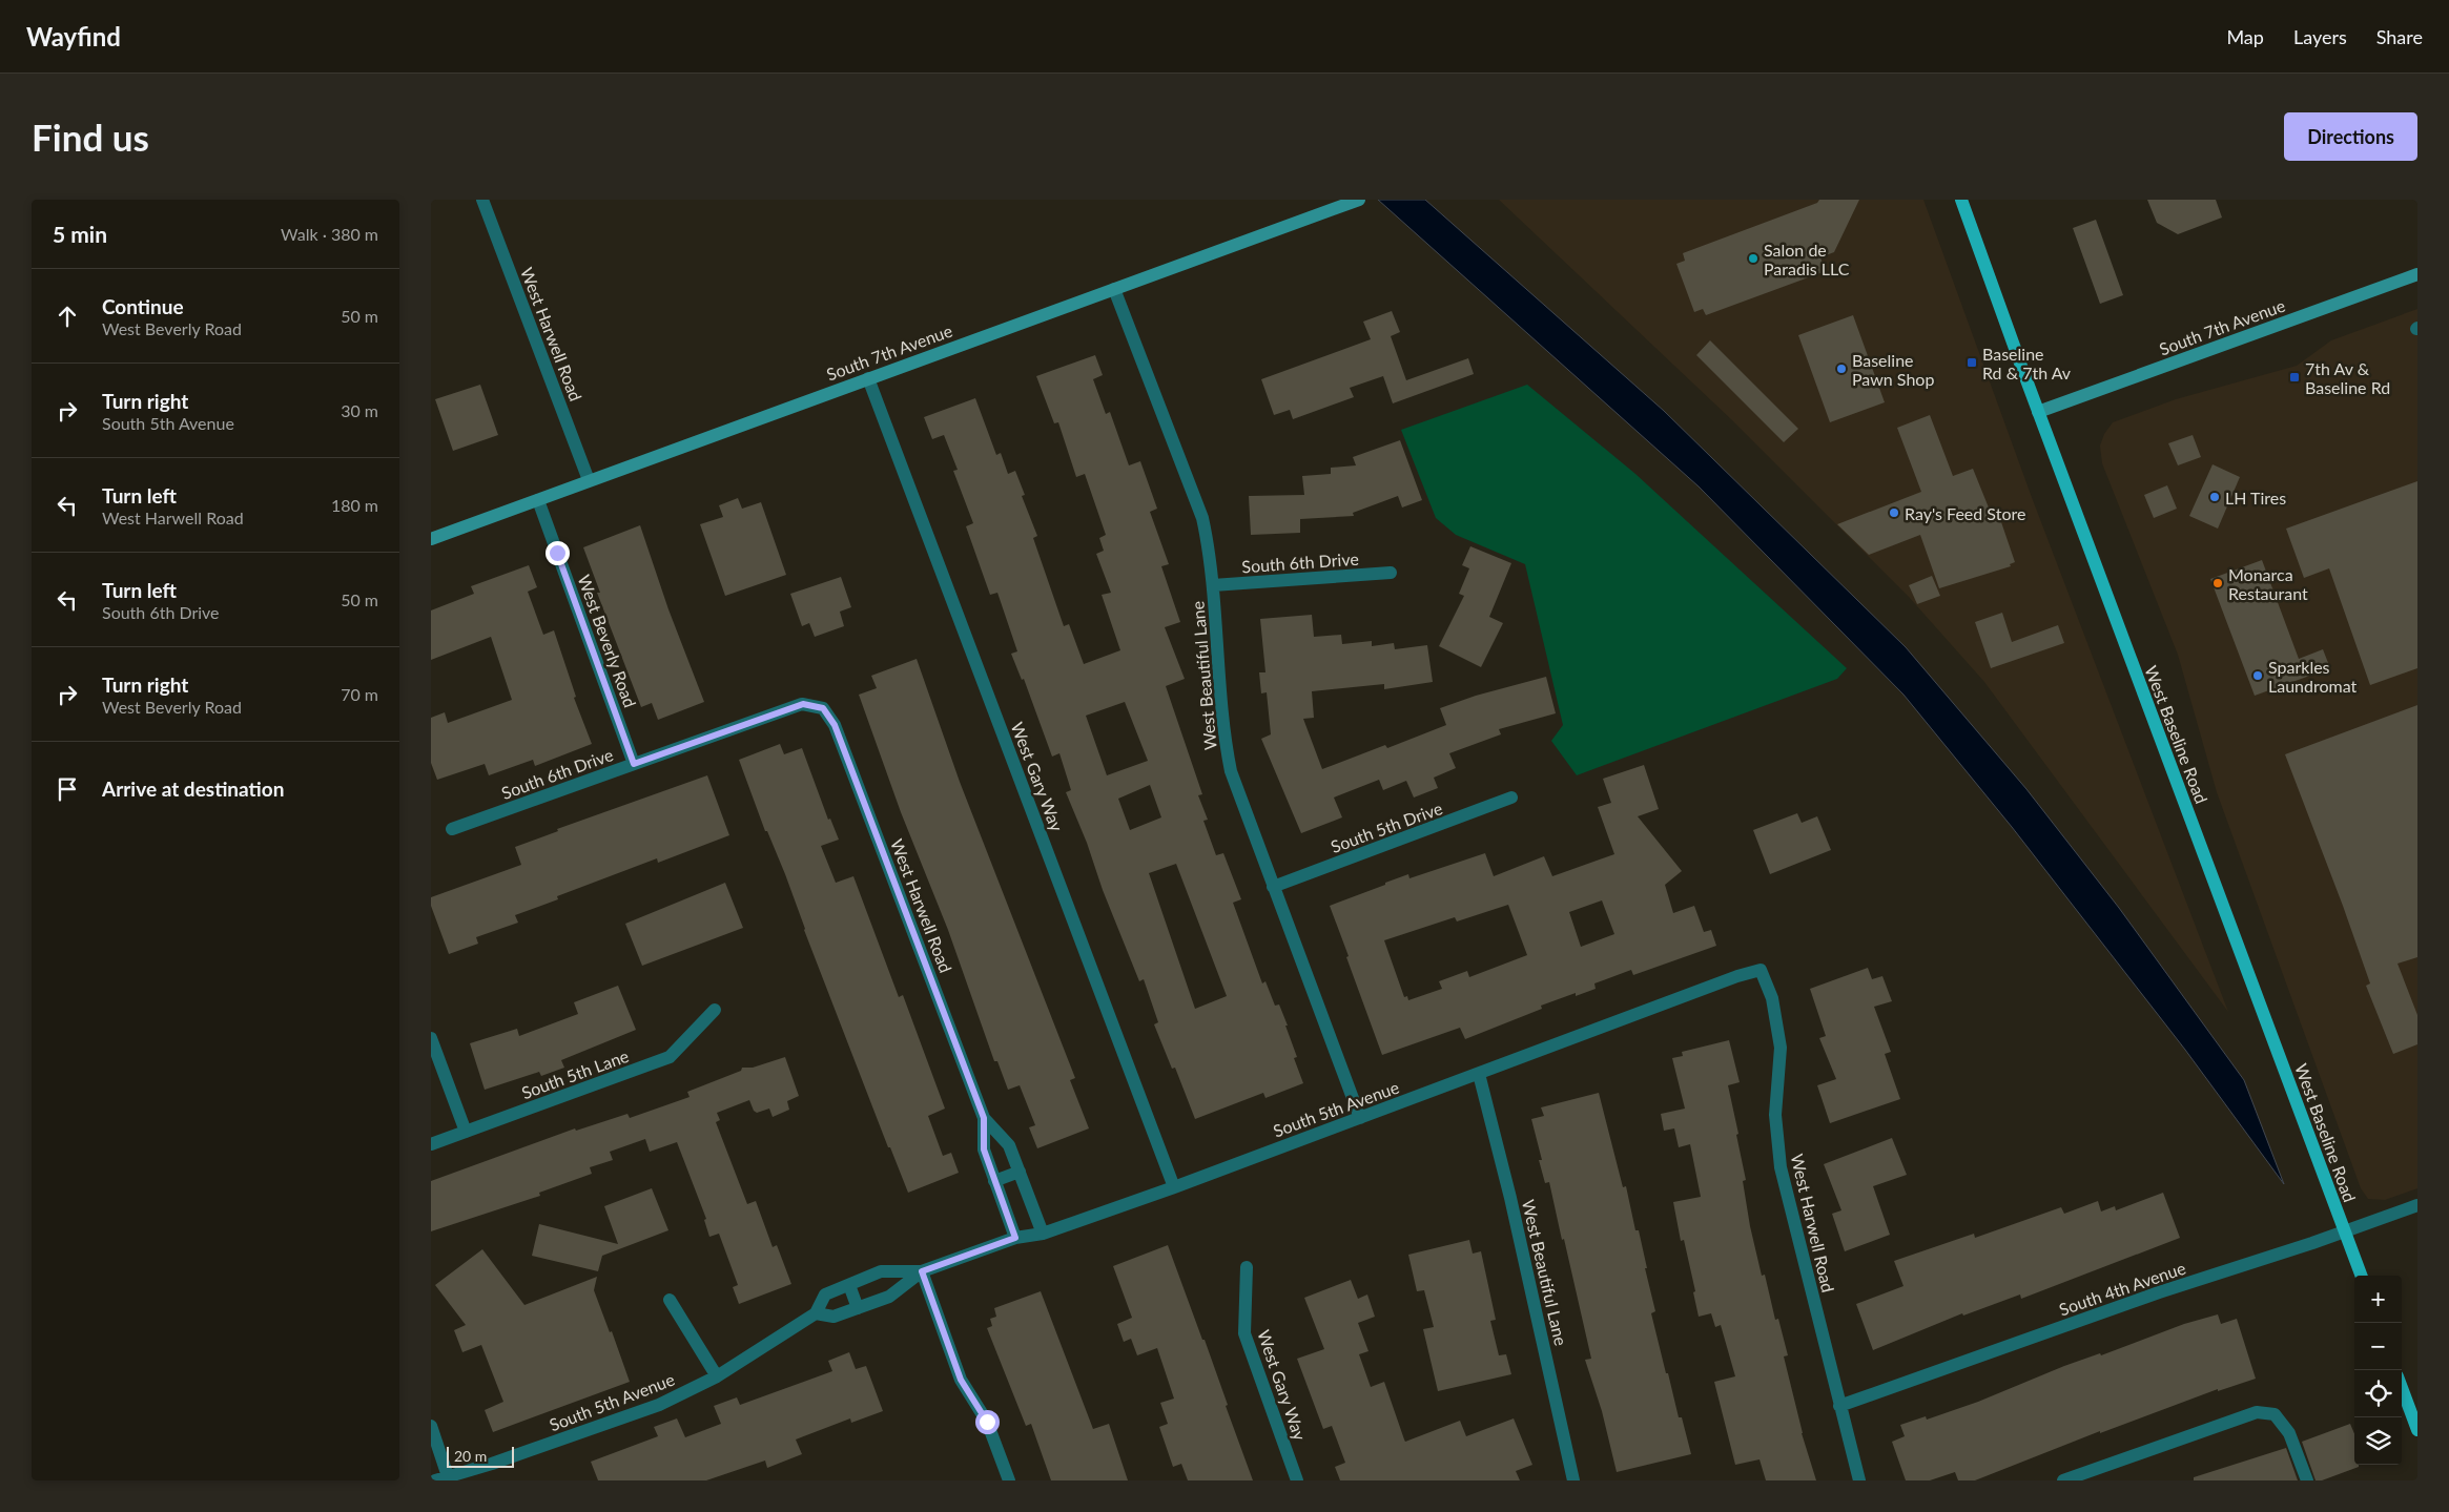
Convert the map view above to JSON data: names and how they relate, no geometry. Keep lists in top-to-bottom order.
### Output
{
  "streets": {
    "main road": ["West Baseline Road"],
    "street": [
      "South 7th Avenue",
      "West Harwell Road",
      "South 6th Drive",
      "West Beverly Road",
      "West Beautiful Lane",
      "West Gary Way",
      "South 5th Drive",
      "South 5th Lane",
      "South 5th Avenue",
      "South 4th Avenue"
    ]
  },
  "crossings": [
    ["South 7th Avenue", "West Harwell Road"],
    ["South 7th Avenue", "West Beverly Road"],
    ["South 7th Avenue", "West Beautiful Lane"],
    ["South 7th Avenue", "West Baseline Road"],
    ["South 7th Avenue", "West Gary Way"],
    ["West Harwell Road", "South 6th Drive"],
    ["West Harwell Road", "South 5th Avenue"],
    ["West Harwell Road", "South 4th Avenue"],
    ["South 6th Drive", "West Beverly Road"],
    ["South 6th Drive", "West Beautiful Lane"],
    ["West Beautiful Lane", "South 5th Drive"],
    ["West Beautiful Lane", "South 5th Avenue"],
    ["West Baseline Road", "South 4th Avenue"],
    ["West Gary Way", "South 5th Avenue"]
  ],
  "places": {
    "other": [
      "Salon de Paradis LLC",
      "Baseline Pawn Shop",
      "LH Tires",
      "Ray's Feed Store",
      "Monarca Restaurant",
      "Sparkles Laundromat"
    ],
    "transit": ["Baseline Rd & 7th Av", "7th Av & Baseline Rd"]
  },
  "scale_bar": "20 m",
  "page": {
    "header": "Wayfind",
    "nav": ["Map", "Layers", "Share"],
    "buttons": "Directions",
    "title": "Find us",
    "heading": ["5 min", "Walk · 380 m"],
    "list": [
      ["Continue", "West Beverly Road", "50 m"],
      ["Turn right", "South 5th Avenue", "30 m"],
      ["Turn left", "West Harwell Road", "180 m"],
      ["Turn left", "South 6th Drive", "50 m"],
      ["Turn right", "West Beverly Road", "70 m"],
      "Arrive at destination"
    ],
    "map_buttons": ["+", "−"],
    "scale": "20 m"
  }
}
